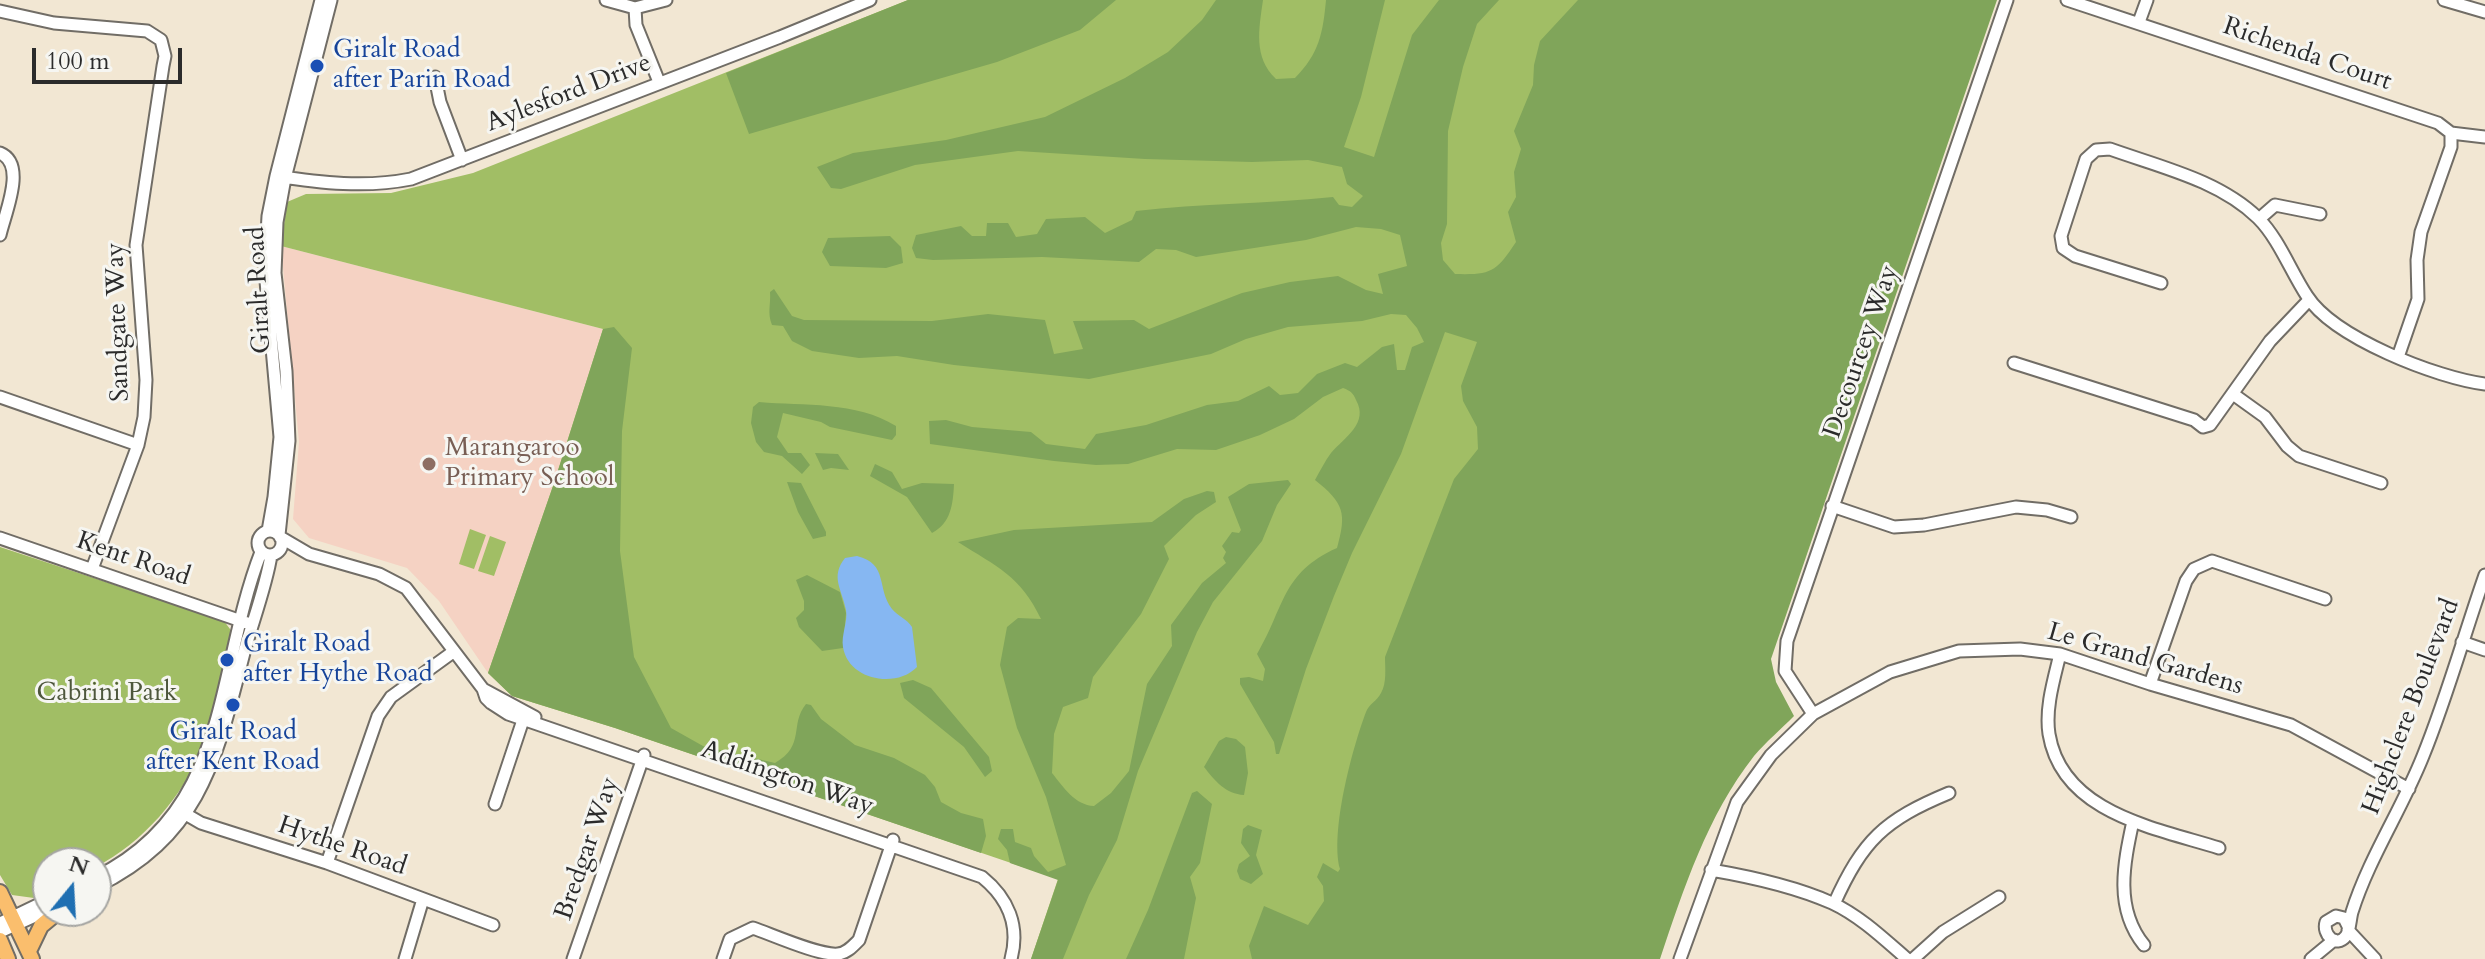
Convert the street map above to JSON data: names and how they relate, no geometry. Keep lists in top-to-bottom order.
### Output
{
  "streets": {
    "street": [
      "Richenda Court",
      "Aylesford Drive",
      "Giralt Road",
      "Sandgate Way",
      "Decourcey Way",
      "Kent Road",
      "Le Grand Gardens",
      "Highclere Boulevard",
      "Addington Way",
      "Hythe Road",
      "Bredgar Way"
    ]
  },
  "crossings": [
    ["Aylesford Drive", "Giralt Road"],
    ["Giralt Road", "Addington Way"],
    ["Sandgate Way", "Kent Road"],
    ["Decourcey Way", "Le Grand Gardens"],
    ["Le Grand Gardens", "Highclere Boulevard"],
    ["Addington Way", "Bredgar Way"]
  ],
  "parks": ["Cabrini Park"],
  "places": [
    "Giralt Road after Parin Road",
    "Marangaroo Primary School",
    "Giralt Road after Hythe Road",
    "Giralt Road after Kent Road"
  ],
  "scale_bar": "100 m",
  "north": "top"
}
